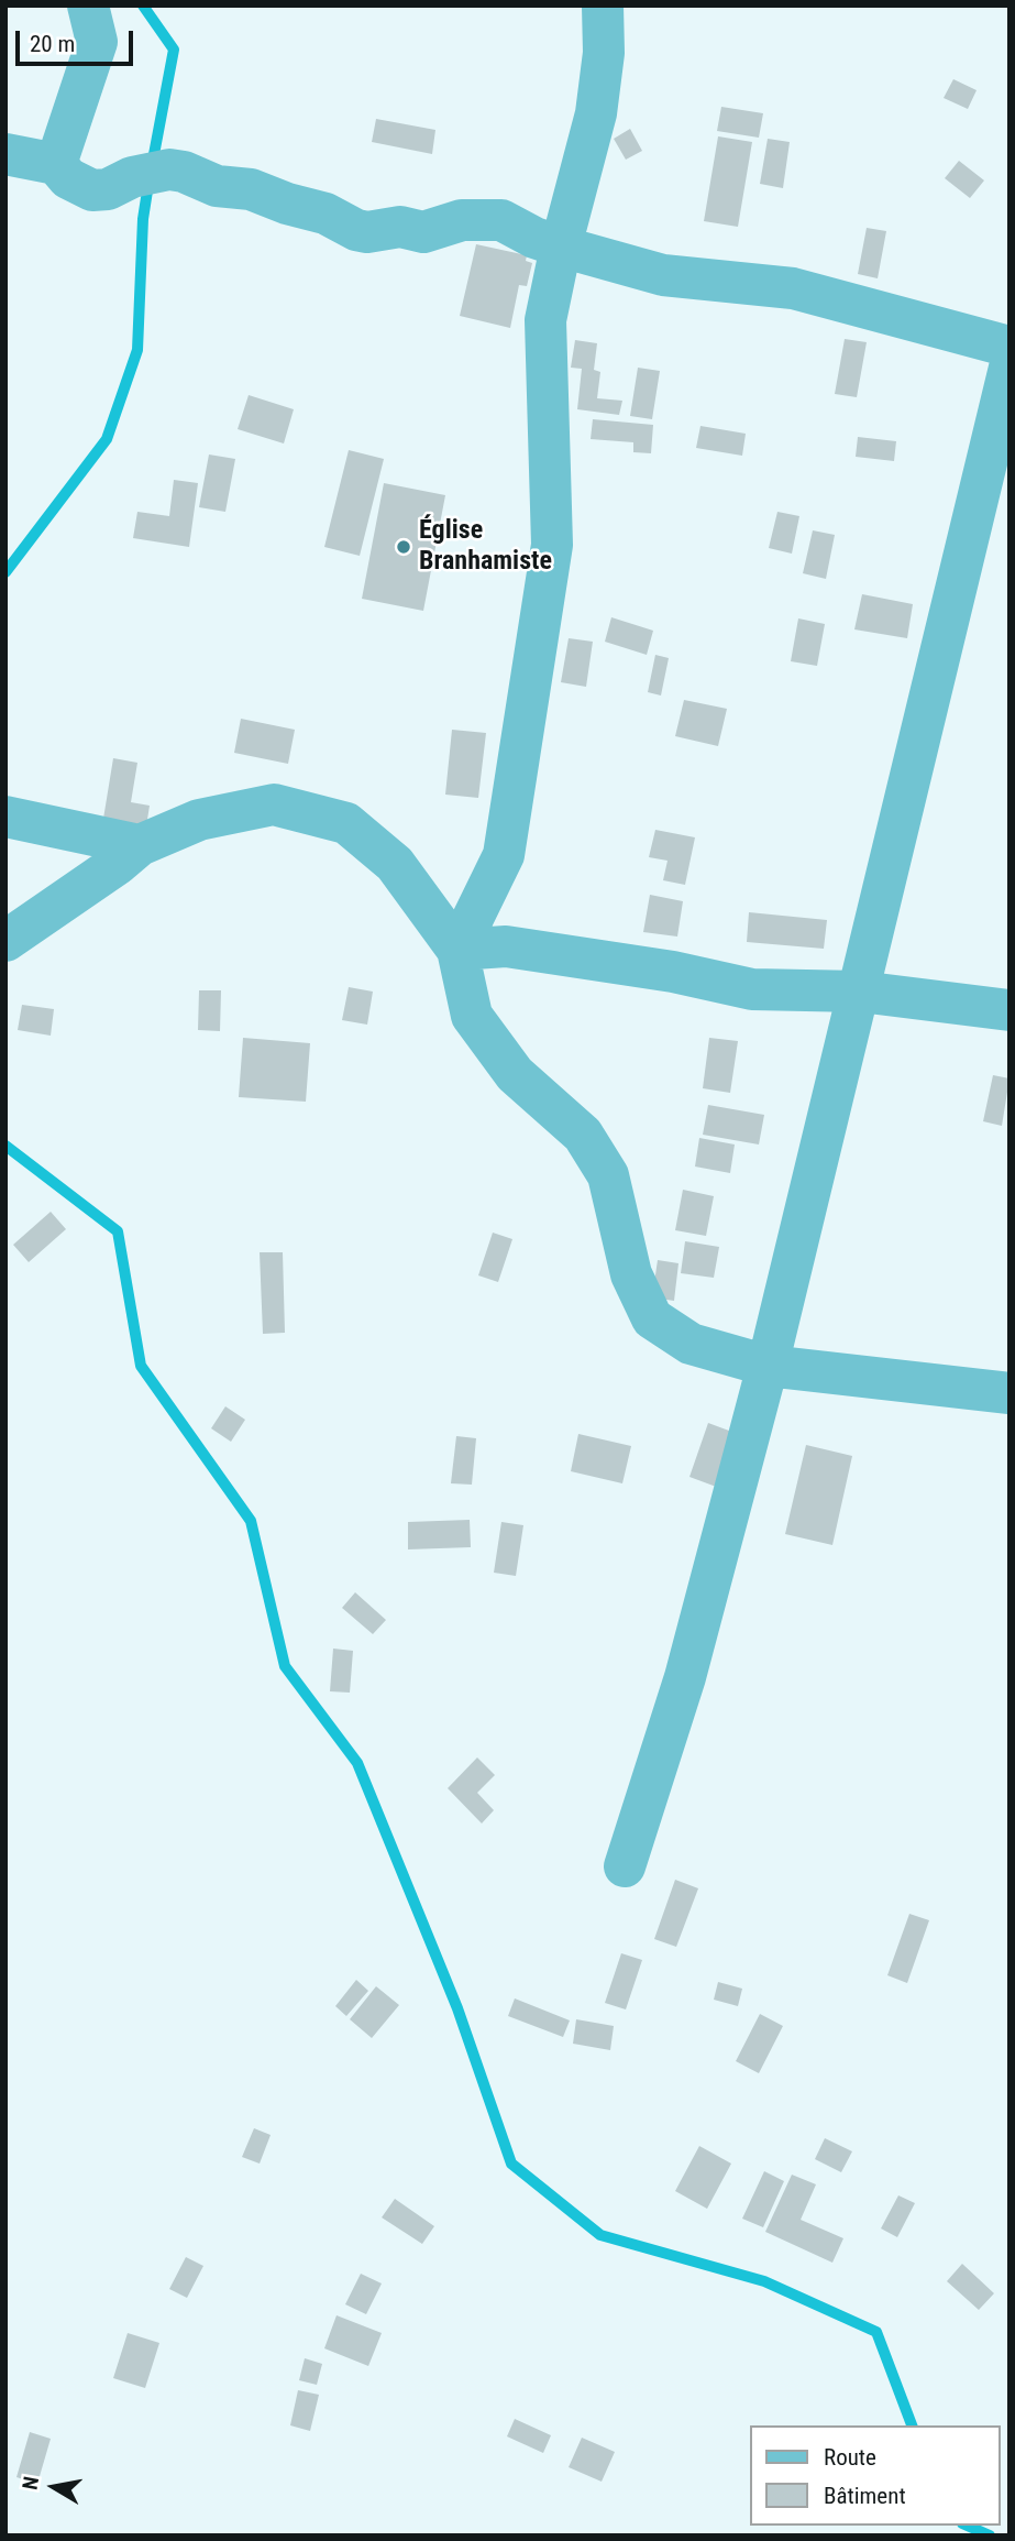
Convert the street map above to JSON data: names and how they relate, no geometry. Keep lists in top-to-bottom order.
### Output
{
  "places": ["Église Branhamiste"],
  "legend": ["Route", "Bâtiment"],
  "scale_bar": "20 m",
  "north": "left"
}
